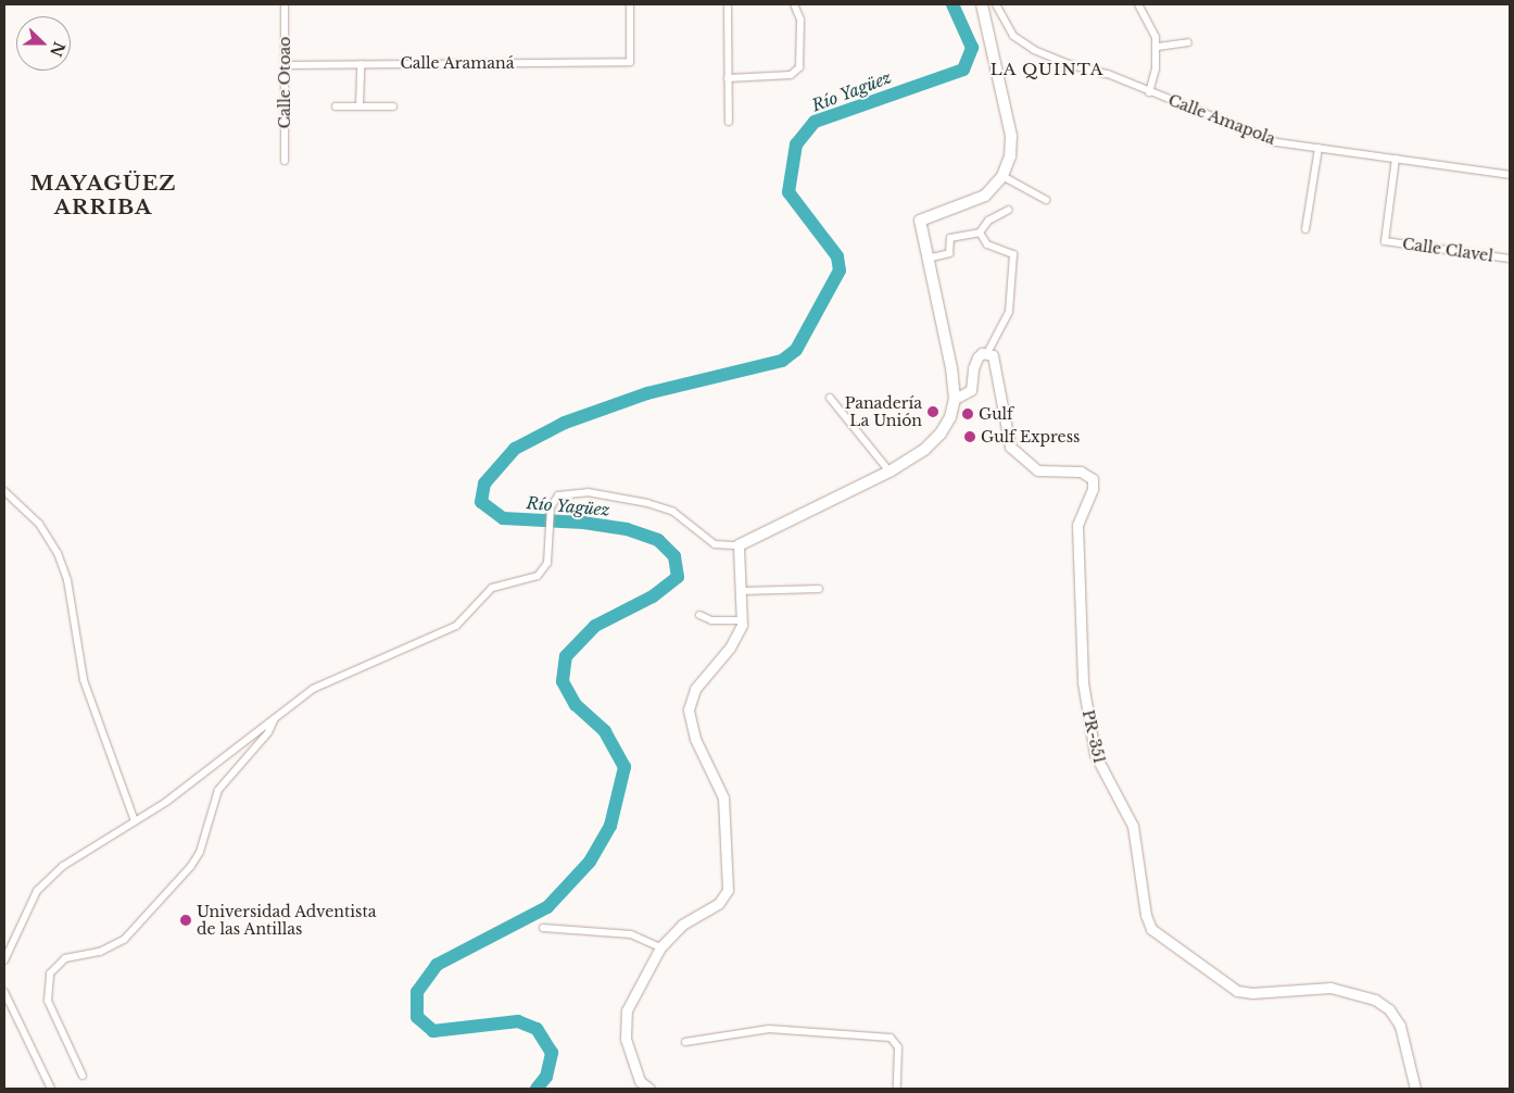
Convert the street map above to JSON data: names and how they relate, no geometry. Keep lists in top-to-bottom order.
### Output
{
  "streets": {
    "street": [
      "Calle Aramaná",
      "Calle Otoao",
      "Calle Amapola",
      "Calle Clavel",
      "PR-351"
    ]
  },
  "crossings": [
    ["Calle Aramaná", "Calle Otoao"],
    ["Calle Amapola", "Calle Clavel"]
  ],
  "districts": ["LA QUINTA", "MAYAGÜEZ ARRIBA"],
  "water": ["Río Yagüez"],
  "places": [
    "Panadería La Unión",
    "Gulf",
    "Gulf Express",
    "Universidad Adventista de las Antillas"
  ],
  "north": "right"
}
